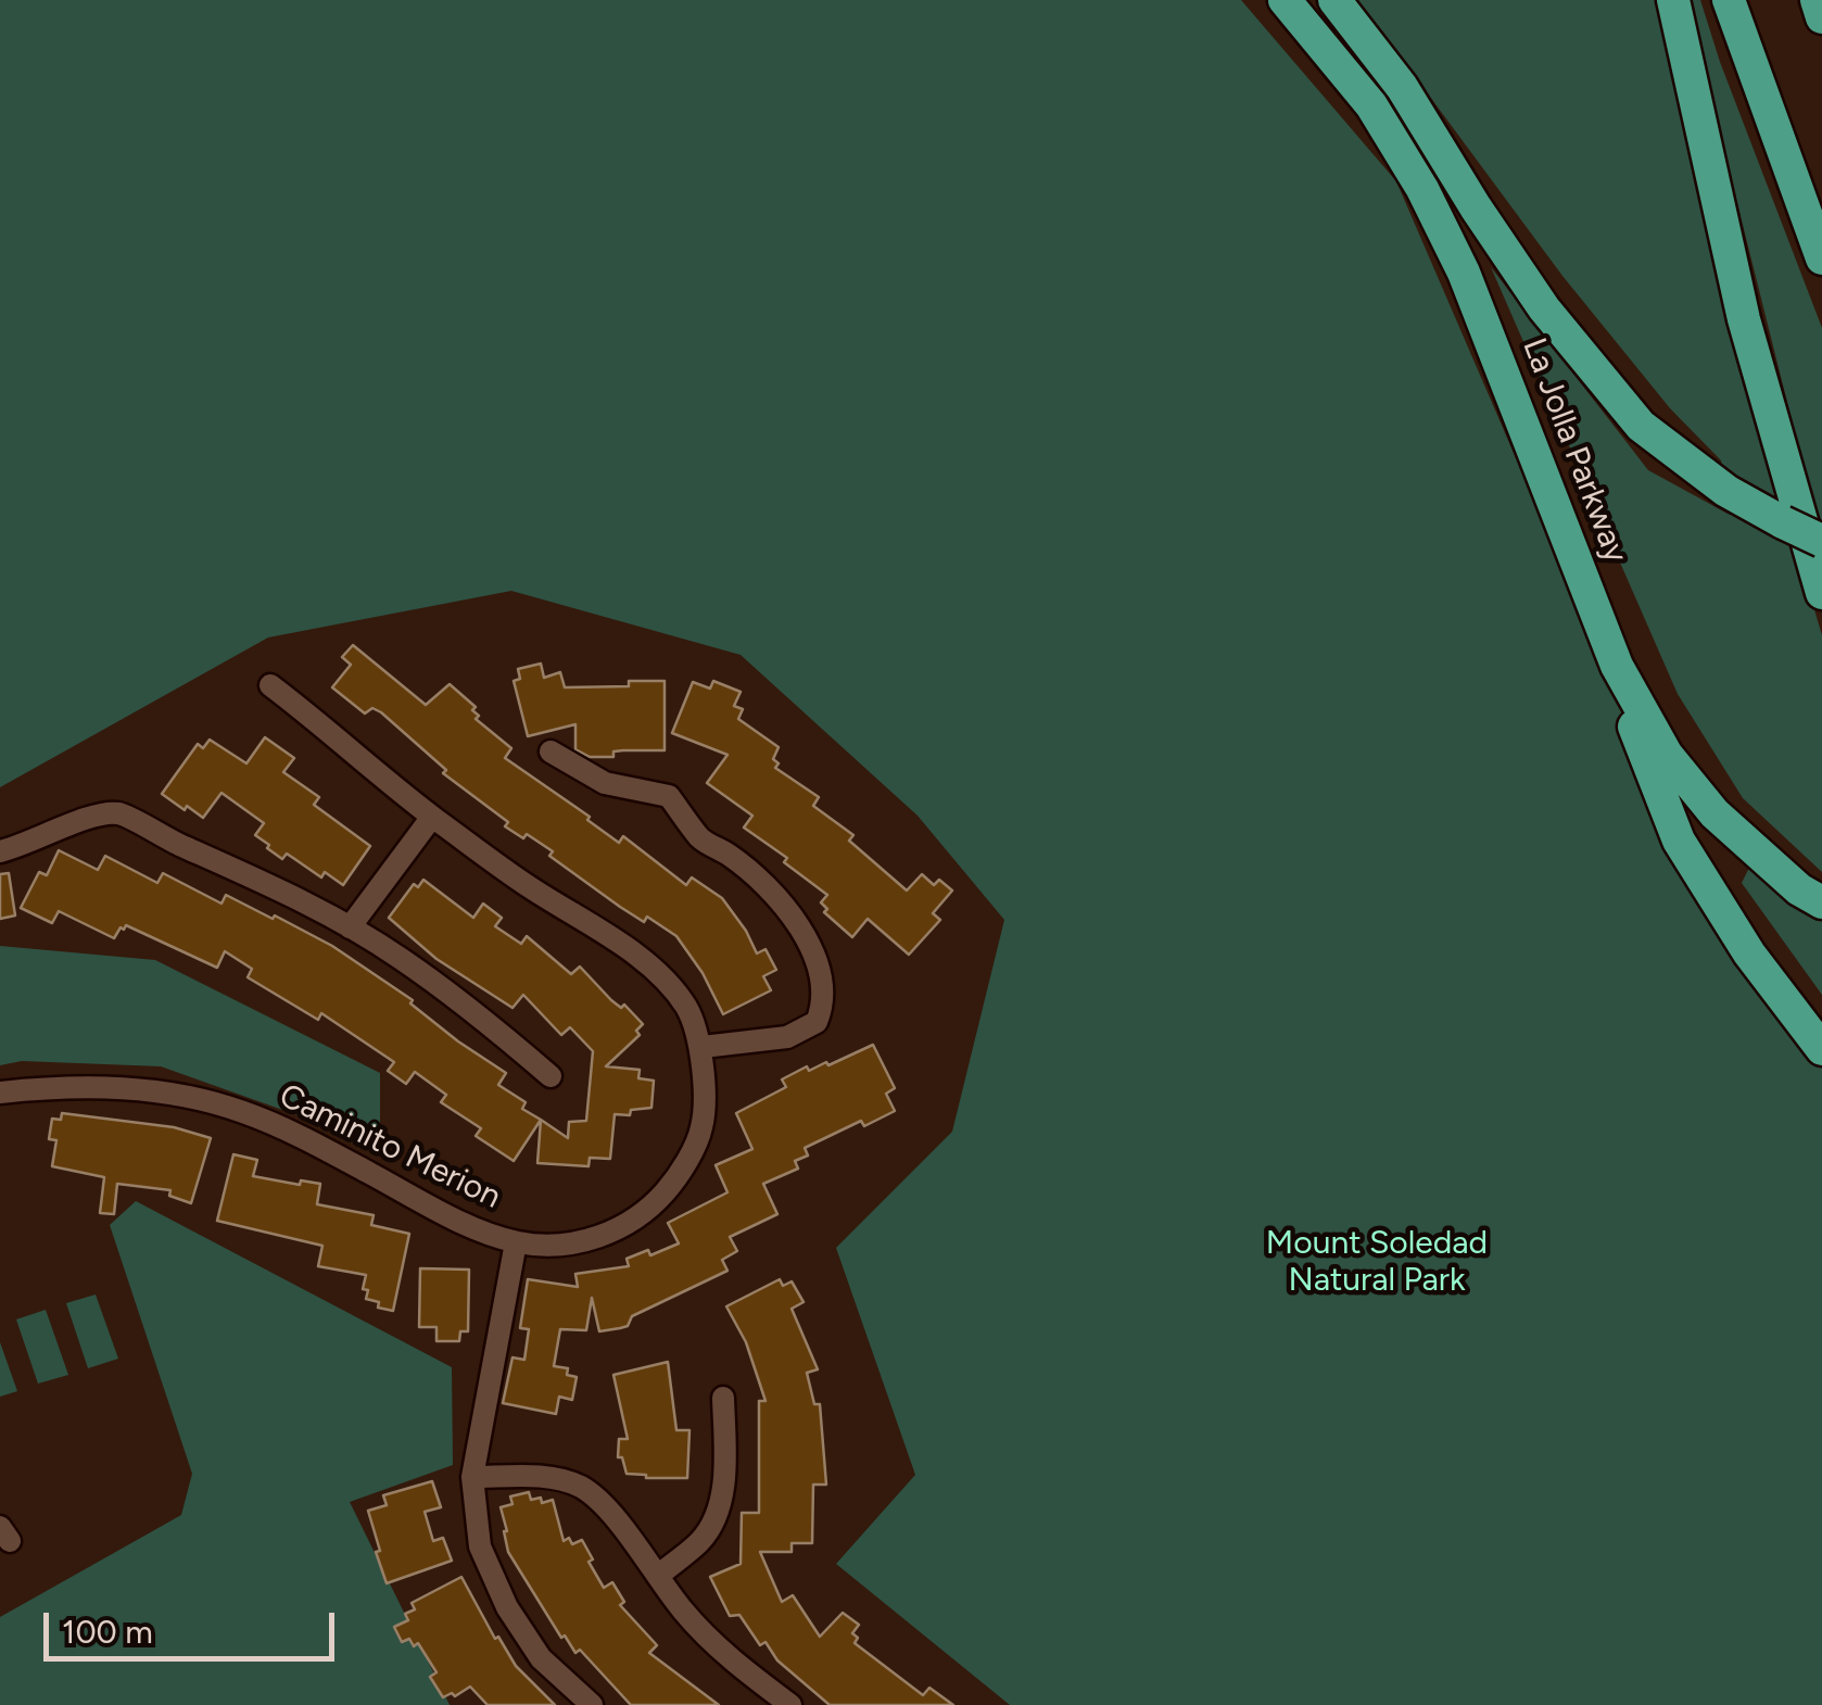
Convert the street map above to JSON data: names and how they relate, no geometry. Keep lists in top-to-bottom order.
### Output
{
  "streets": {
    "highway": ["La Jolla Parkway"],
    "street": ["Caminito Merion"]
  },
  "parks": ["Mount Soledad Natural Park"],
  "scale_bar": "100 m"
}
